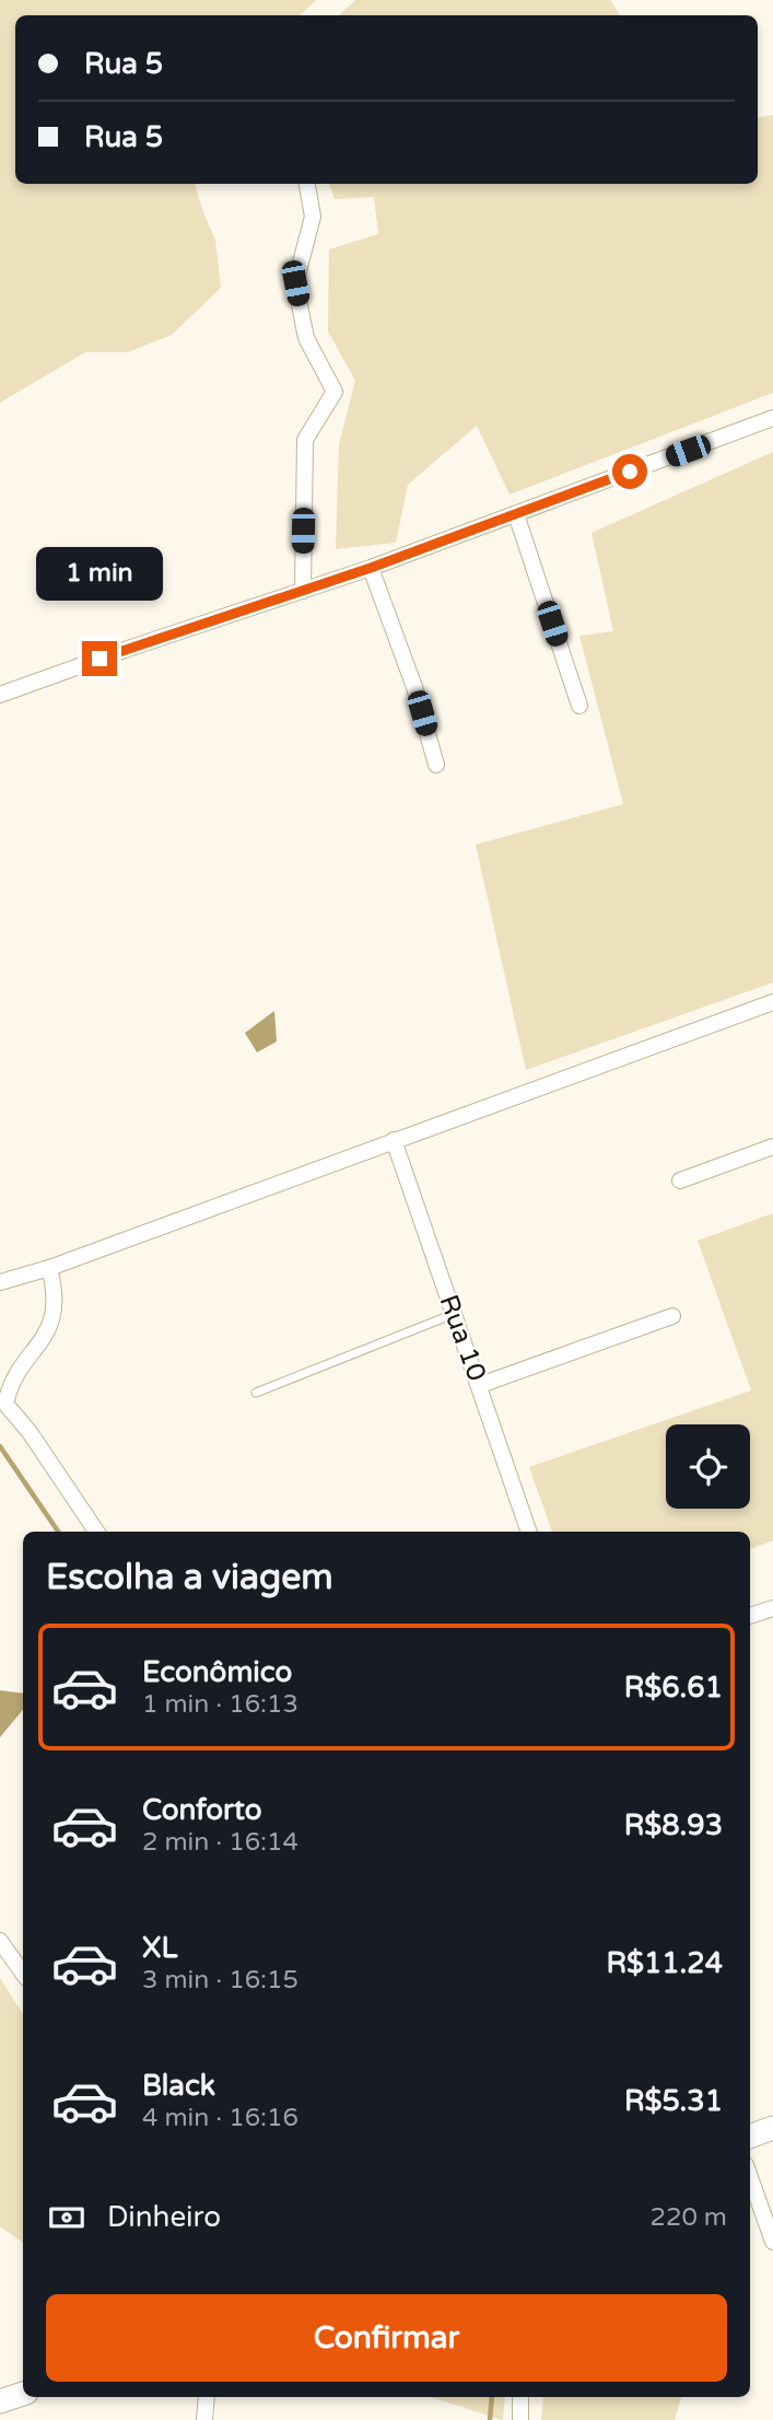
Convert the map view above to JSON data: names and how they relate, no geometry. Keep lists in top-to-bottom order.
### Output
{
  "streets": {
    "street": ["Rua 10"]
  },
  "page": {
    "banner": ["Rua 5", "Rua 5"],
    "bubble": "1 min",
    "heading": "Escolha a viagem",
    "list": [
      {
        "name": "Econômico",
        "note": "1 min · 16:13",
        "value": "R$6.61"
      },
      {
        "name": "Conforto",
        "note": "2 min · 16:14",
        "value": "R$8.93"
      },
      {
        "name": "XL",
        "note": "3 min · 16:15",
        "value": "R$11.24"
      },
      {
        "name": "Black",
        "note": "4 min · 16:16",
        "value": "R$5.31"
      }
    ],
    "pay": ["Dinheiro", "220 m"],
    "buttons": "Confirmar"
  }
}
